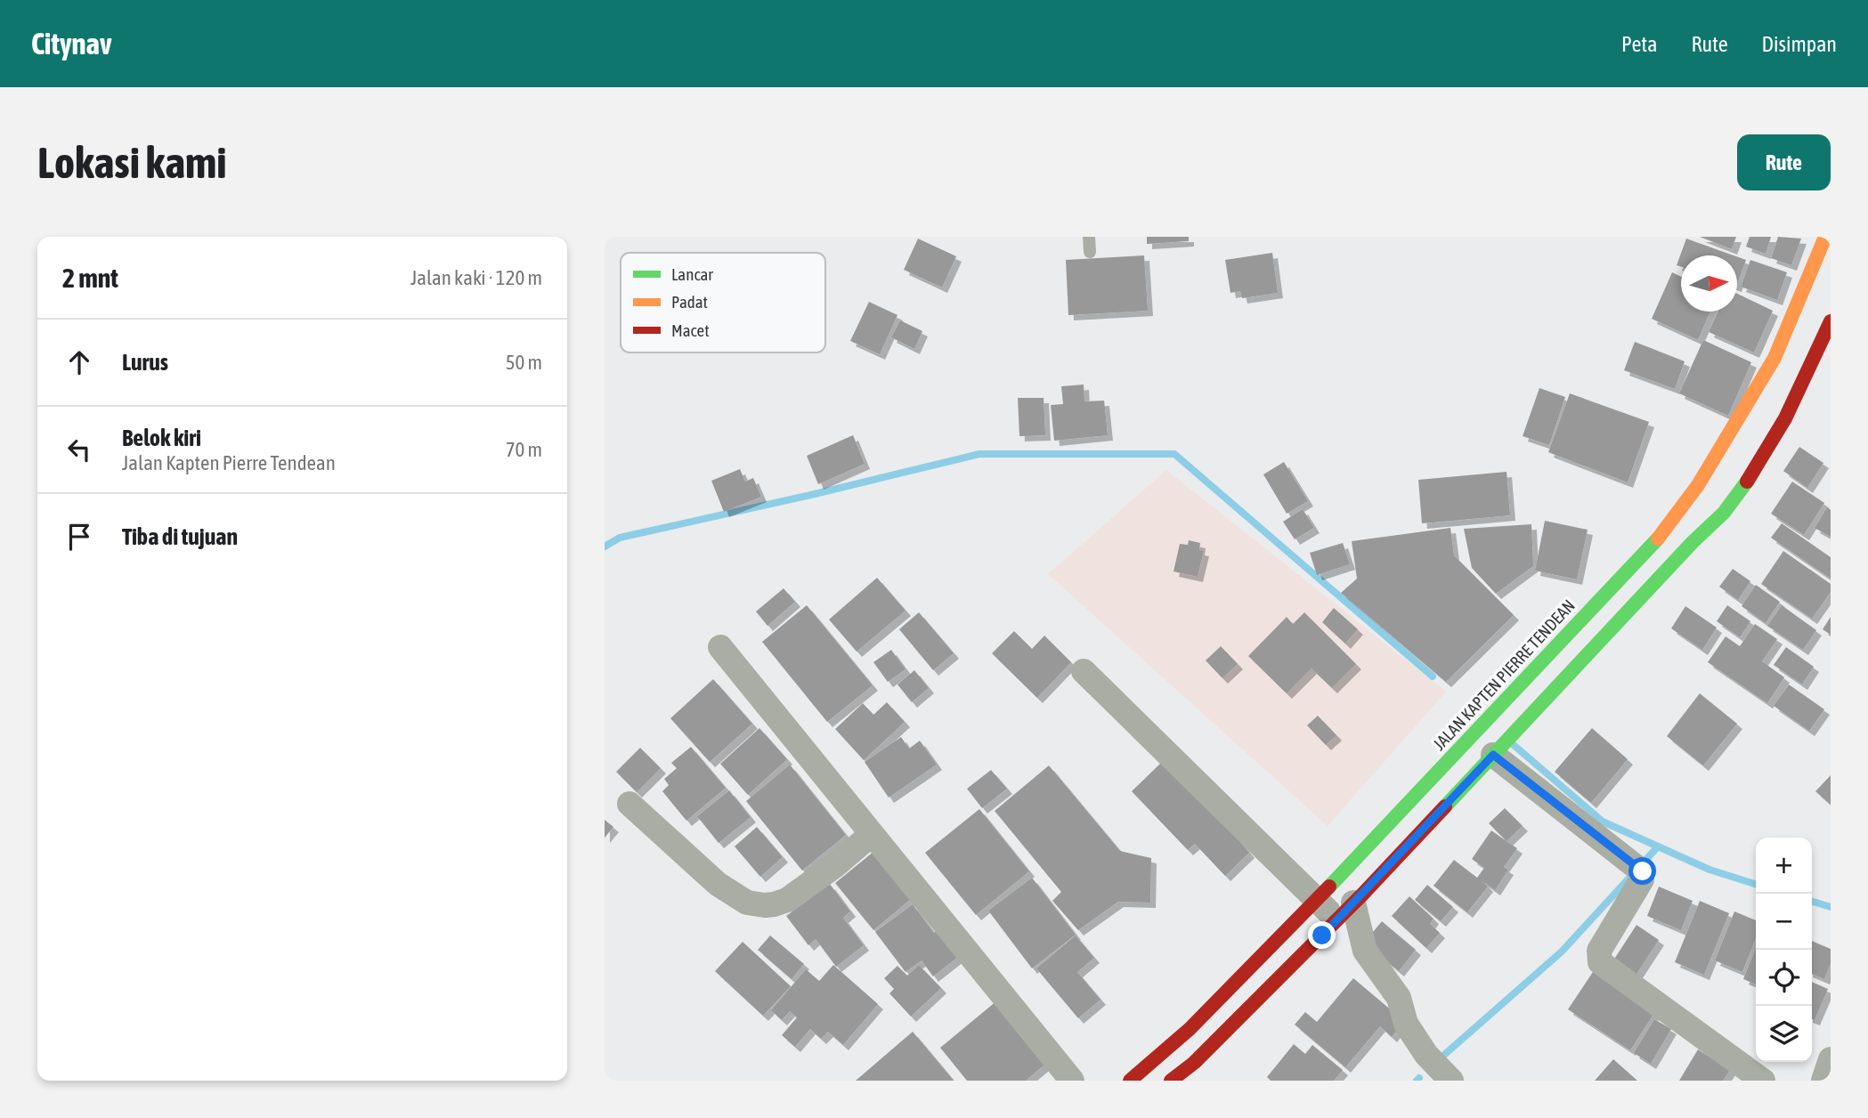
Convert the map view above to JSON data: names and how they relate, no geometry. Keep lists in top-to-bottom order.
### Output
{
  "streets": {
    "main road": ["JALAN KAPTEN PIERRE TENDEAN"]
  },
  "legend": ["Lancar", "Padat", "Macet"],
  "north": "right",
  "page": {
    "header": "Citynav",
    "nav": ["Peta", "Rute", "Disimpan"],
    "buttons": "Rute",
    "title": "Lokasi kami",
    "heading": ["2 mnt", "Jalan kaki · 120 m"],
    "list": [
      ["Lurus", "50 m"],
      ["Belok kiri", "Jalan Kapten Pierre Tendean", "70 m"],
      "Tiba di tujuan"
    ],
    "map_buttons": ["+", "−"]
  }
}
